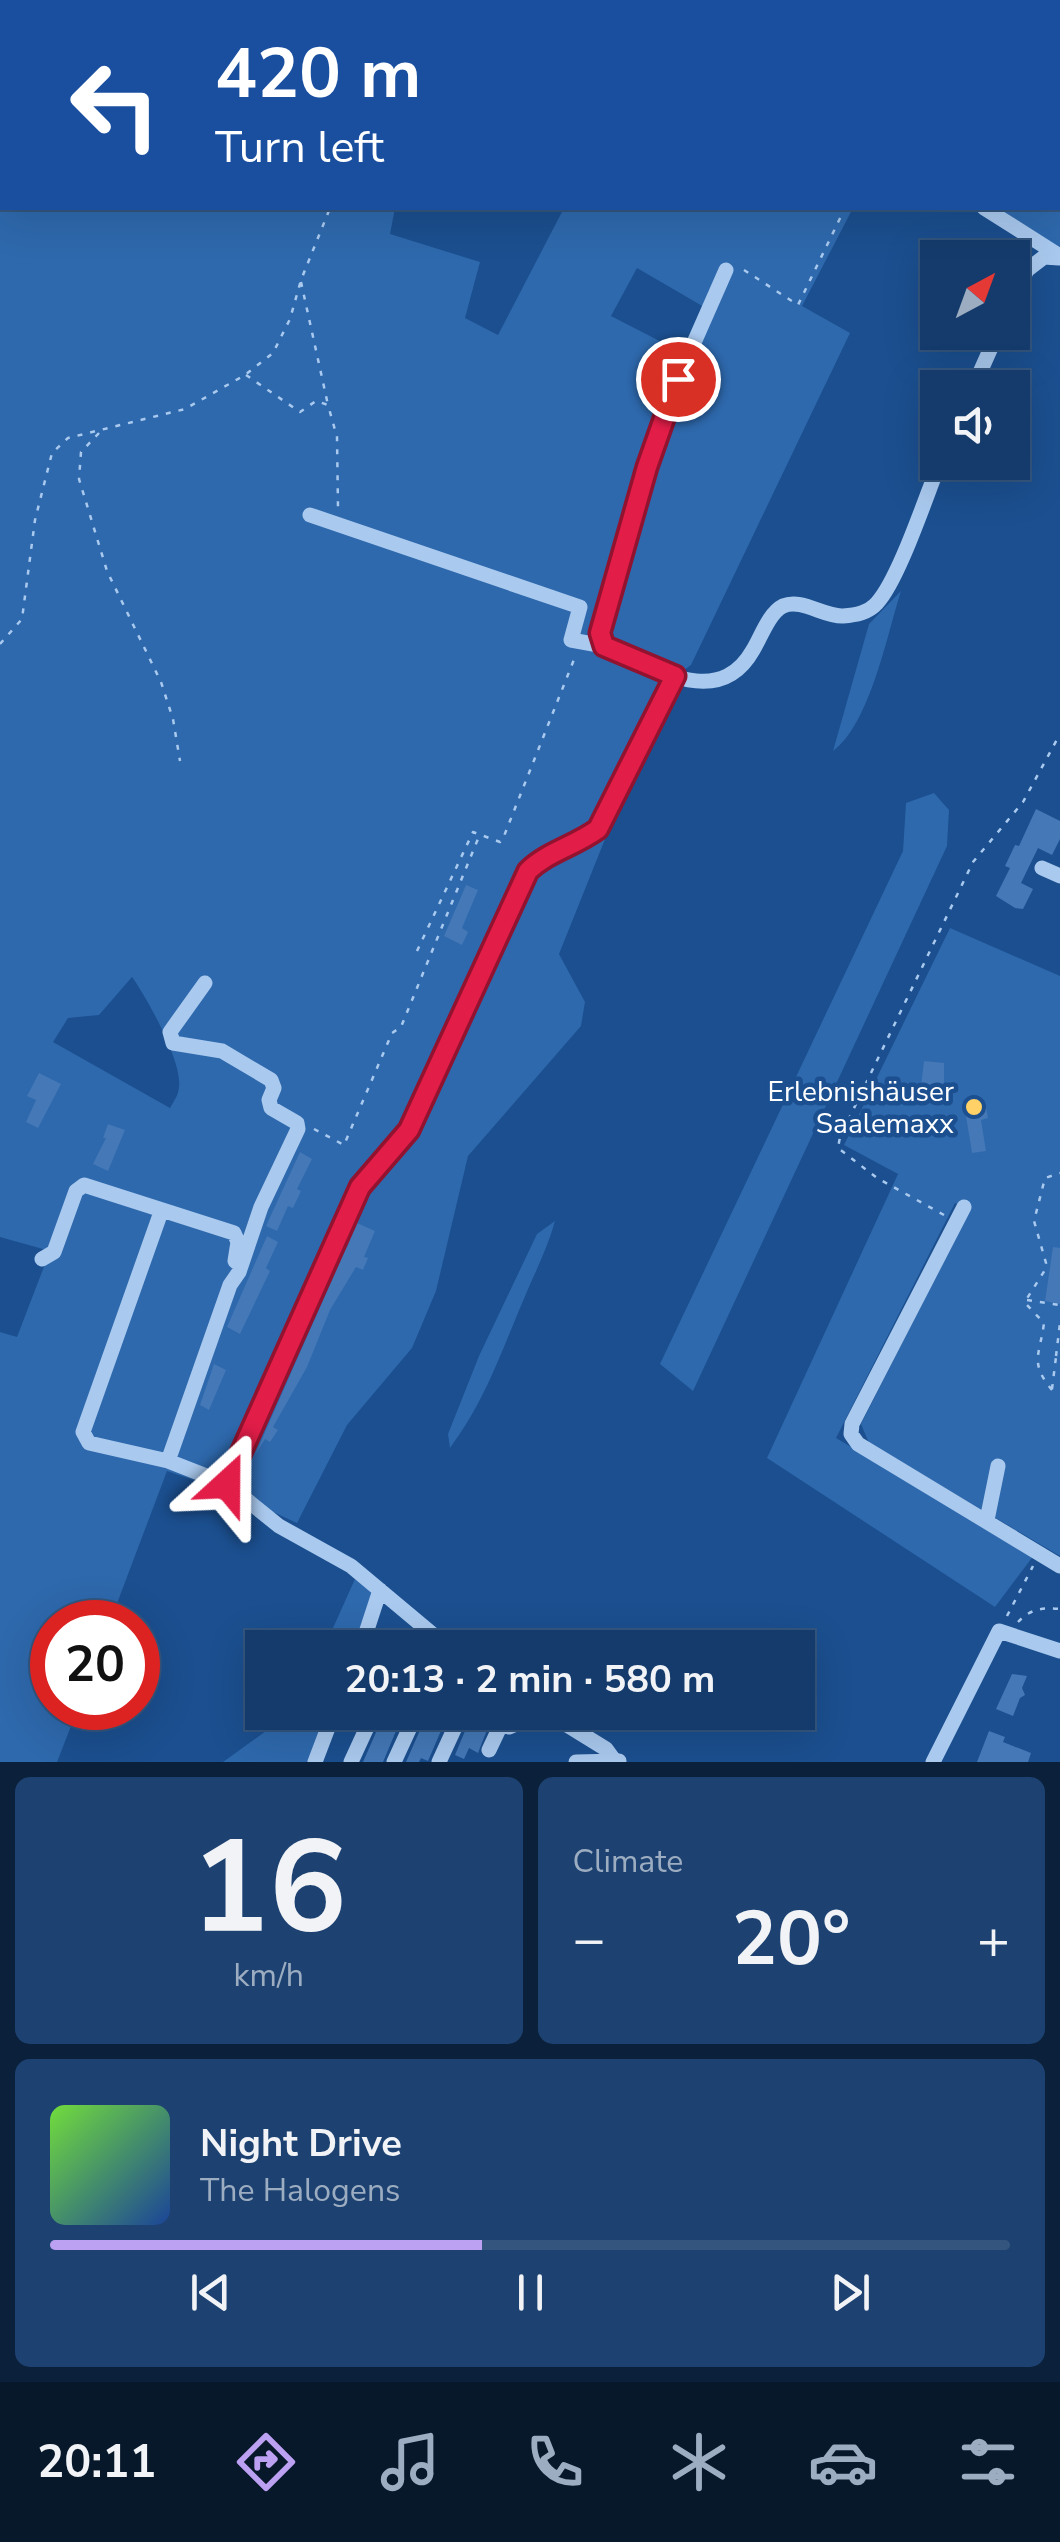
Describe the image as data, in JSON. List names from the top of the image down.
{
  "places": ["Erlebnishäuser Saalemaxx"],
  "north": "top right",
  "page": {
    "turn": ["420 m", "Turn left"],
    "limit": "20",
    "trip": "20:13 · 2 min · 580 m",
    "tile": [
      ["16", "km/h"],
      "Climate"
    ],
    "heat": ["−", "20°", "+"],
    "song": ["Night Drive", "The Halogens"],
    "tabs": "20:11"
  }
}
